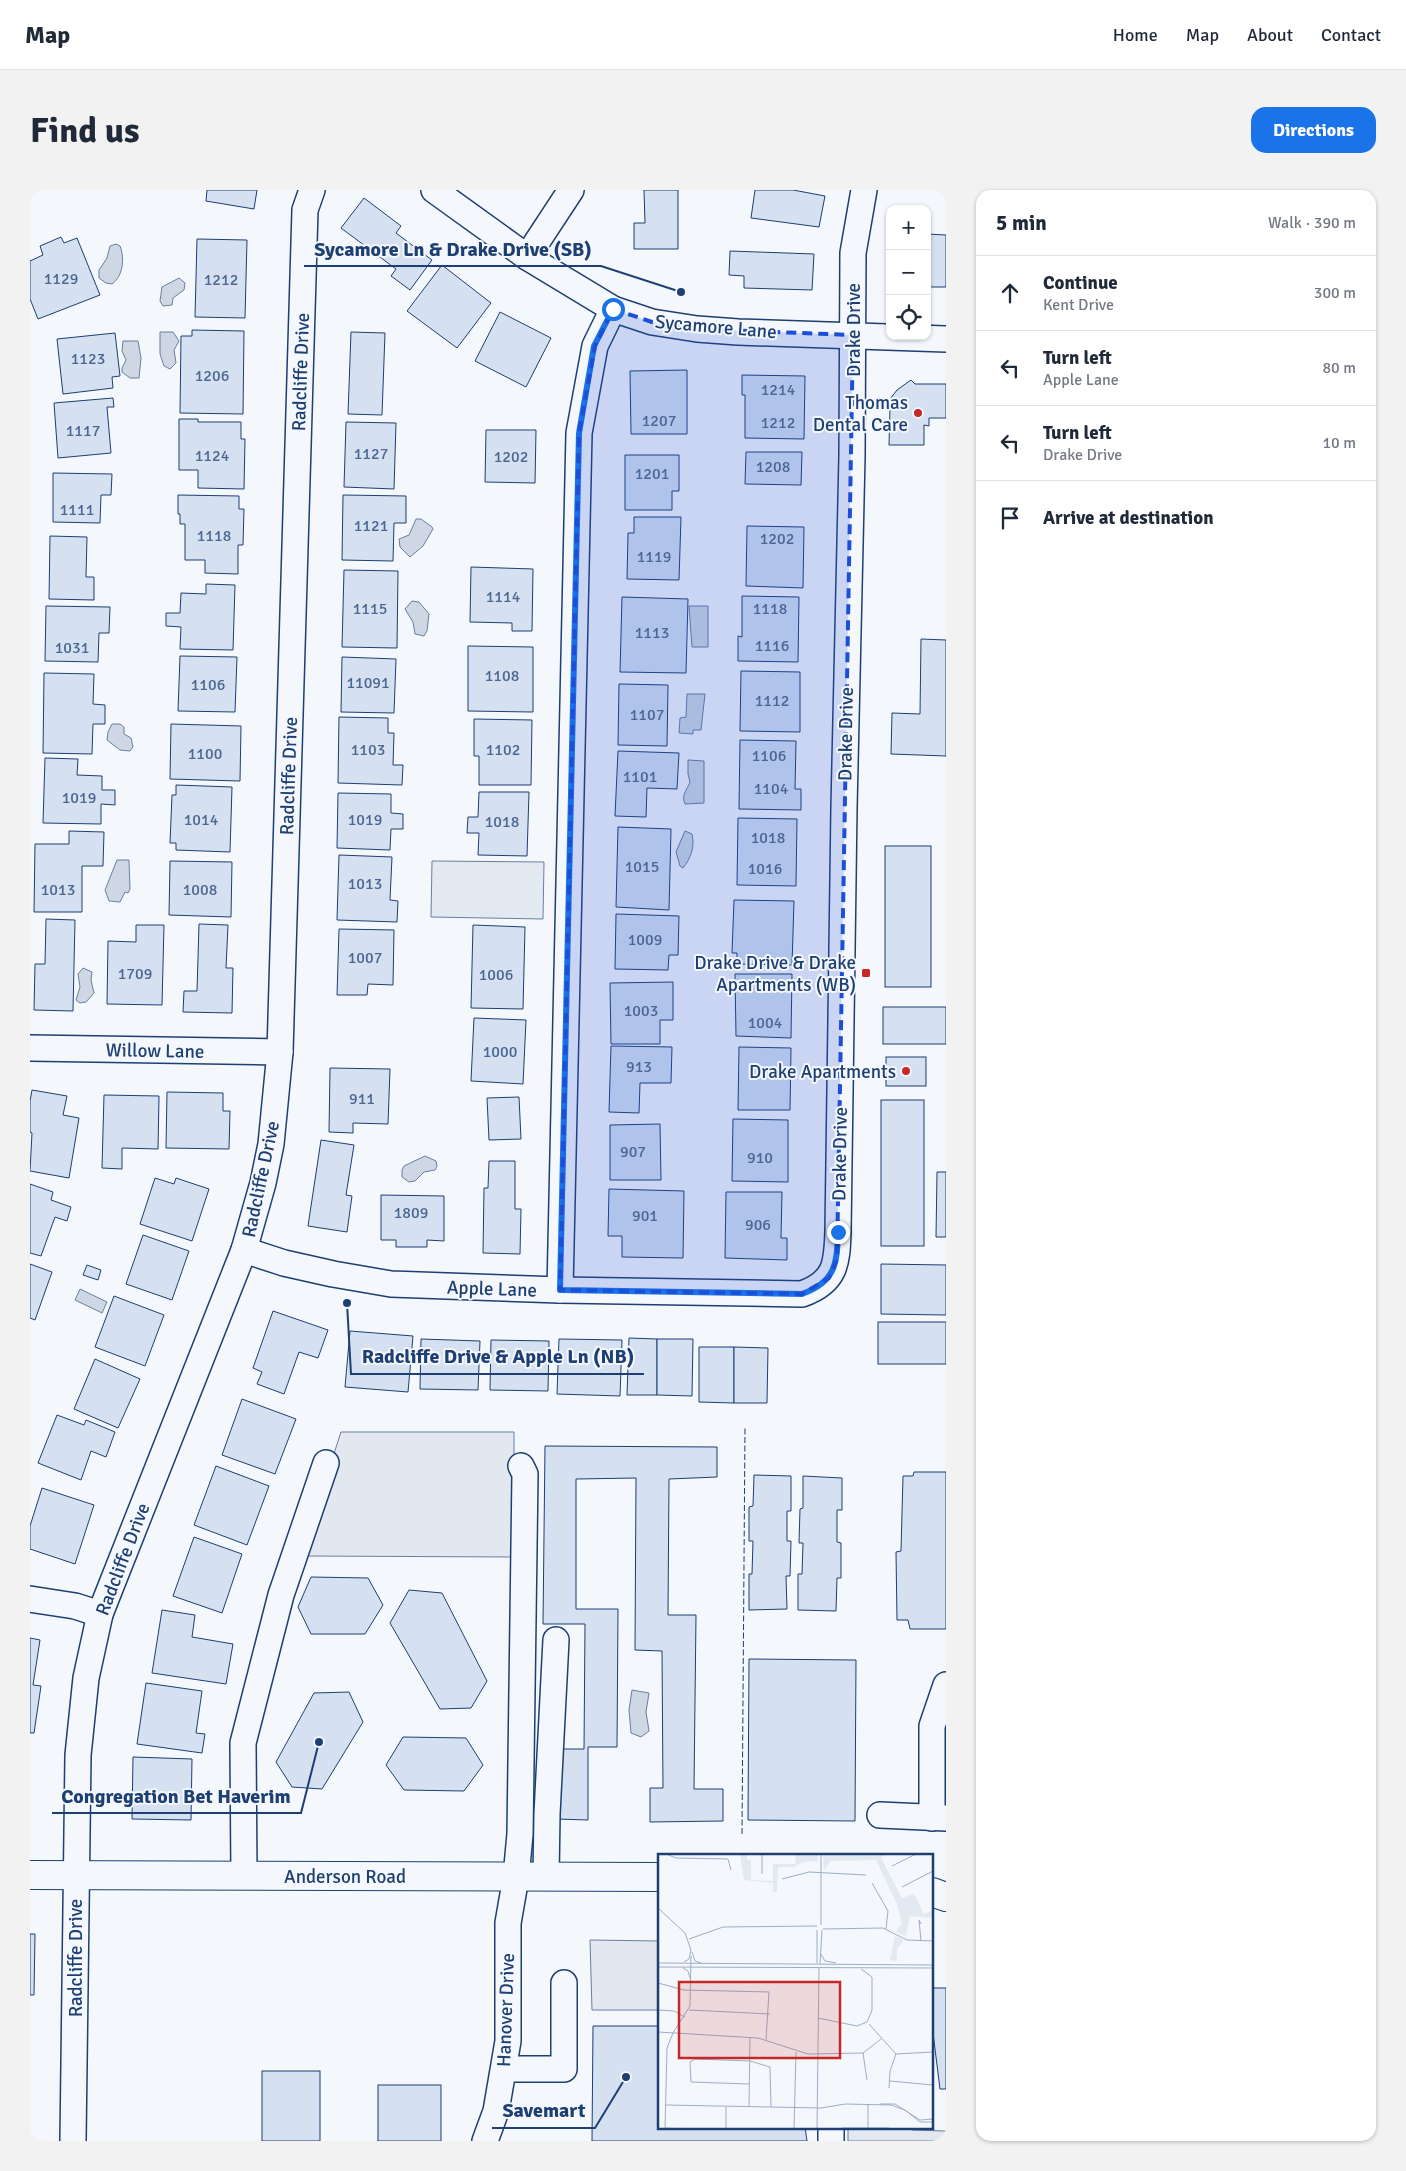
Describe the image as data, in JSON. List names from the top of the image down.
{
  "streets": {
    "main road": ["Anderson Road"],
    "street": [
      "Sycamore Lane",
      "Drake Drive",
      "Radcliffe Drive",
      "Willow Lane",
      "Apple Lane",
      "Hanover Drive"
    ]
  },
  "crossings": [
    ["Sycamore Lane", "Drake Drive"],
    ["Drake Drive", "Apple Lane"],
    ["Radcliffe Drive", "Willow Lane"],
    ["Radcliffe Drive", "Apple Lane"],
    ["Radcliffe Drive", "Anderson Road"],
    ["Anderson Road", "Hanover Drive"]
  ],
  "places": {
    "other": [
      "Sycamore Ln & Drake Drive (SB)",
      "Thomas Dental Care",
      "Drake Apartments",
      "Radcliffe Drive & Apple Ln (NB)",
      "Congregation Bet Haverim",
      "Savemart"
    ],
    "transit": ["Drake Drive & Drake Apartments (WB)"]
  },
  "house_numbers": [
    "1129",
    "1212",
    "1123",
    "1206",
    "1214",
    "1207",
    "1212",
    "1117",
    "1127",
    "1124",
    "1202",
    "1208",
    "1201",
    "1111",
    "1121",
    "1118",
    "1202",
    "1119",
    "1114",
    "1115",
    "1118",
    "1113",
    "1116",
    "1031",
    "1108",
    "11091",
    "1106",
    "1112",
    "1107",
    "1103",
    "1102",
    "1100",
    "1106",
    "1101",
    "1104",
    "1019",
    "1014",
    "1019",
    "1018",
    "1018",
    "1015",
    "1016",
    "1013",
    "1013",
    "1008",
    "1009",
    "1007",
    "1709",
    "1006",
    "1003",
    "1004",
    "1000",
    "913",
    "911",
    "907",
    "910",
    "1809",
    "901",
    "906"
  ],
  "page": {
    "header": "Map",
    "nav": [
      "Home",
      "Map",
      "About",
      "Contact"
    ],
    "buttons": "Directions",
    "title": "Find us",
    "heading": ["5 min", "Walk · 390 m"],
    "map_buttons": ["+", "−"],
    "list": [
      ["Continue", "Kent Drive", "300 m"],
      ["Turn left", "Apple Lane", "80 m"],
      ["Turn left", "Drake Drive", "10 m"],
      "Arrive at destination"
    ]
  }
}
